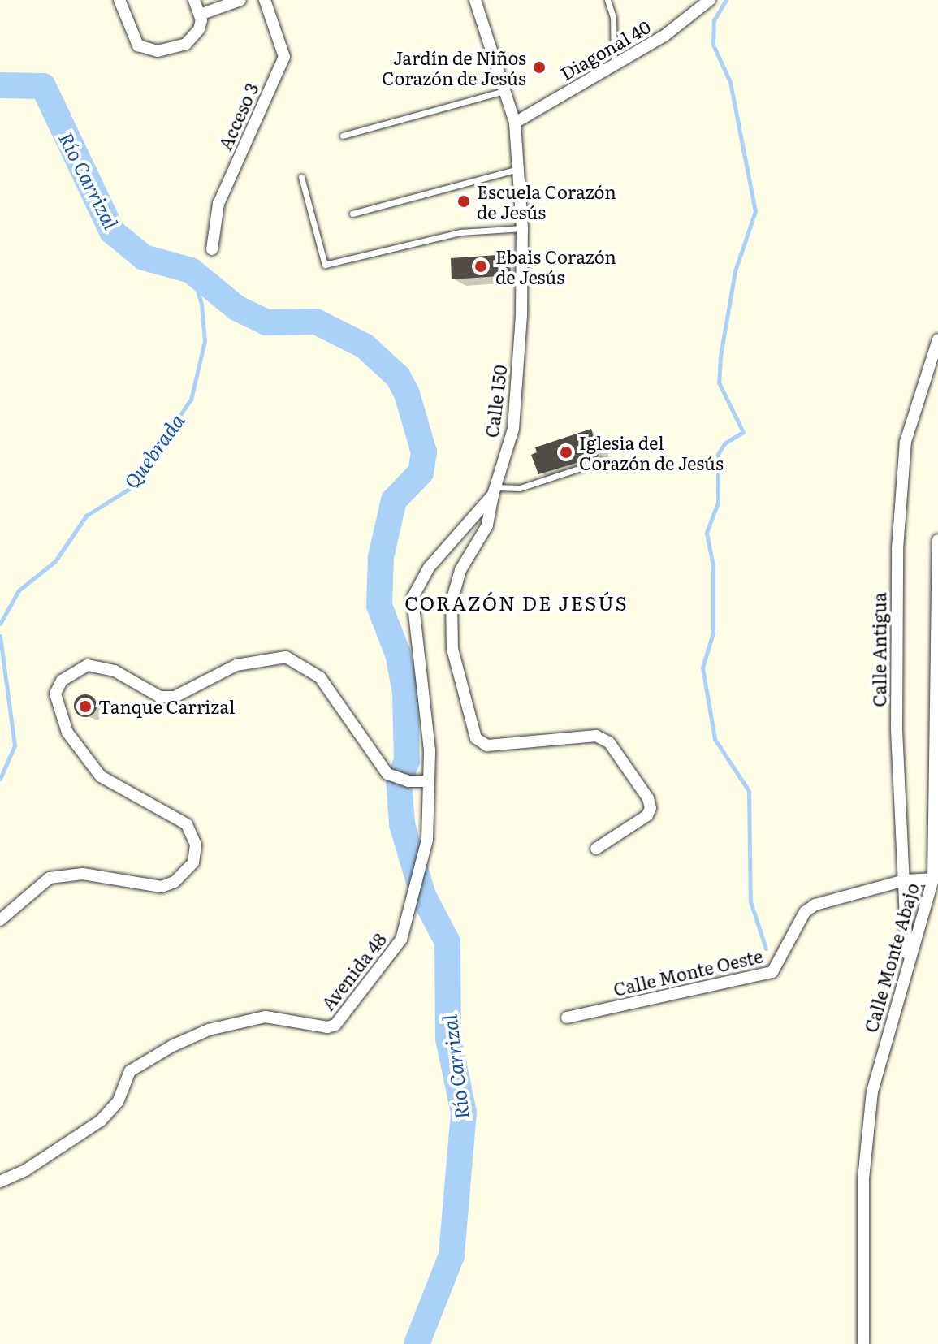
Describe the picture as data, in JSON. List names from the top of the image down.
{
  "streets": {
    "street": [
      "Diagonal 40",
      "Acceso 3",
      "Calle 150",
      "Calle Antigua",
      "Calle Monte Abajo",
      "Avenida 48",
      "Calle Monte Oeste"
    ]
  },
  "crossings": [
    ["Diagonal 40", "Calle 150"],
    ["Calle 150", "Avenida 48"],
    ["Calle Antigua", "Calle Monte Abajo"],
    ["Calle Antigua", "Calle Monte Oeste"],
    ["Calle Monte Abajo", "Calle Monte Oeste"]
  ],
  "districts": ["CORAZÓN DE JESÚS"],
  "water": ["Río Carrizal", "Quebrada"],
  "places": [
    "Jardín de Niños Corazón de Jesús",
    "Escuela Corazón de Jesús",
    "Ebais Corazón de Jesús",
    "Iglesia del Corazón de Jesús",
    "Tanque Carrizal"
  ]
}
